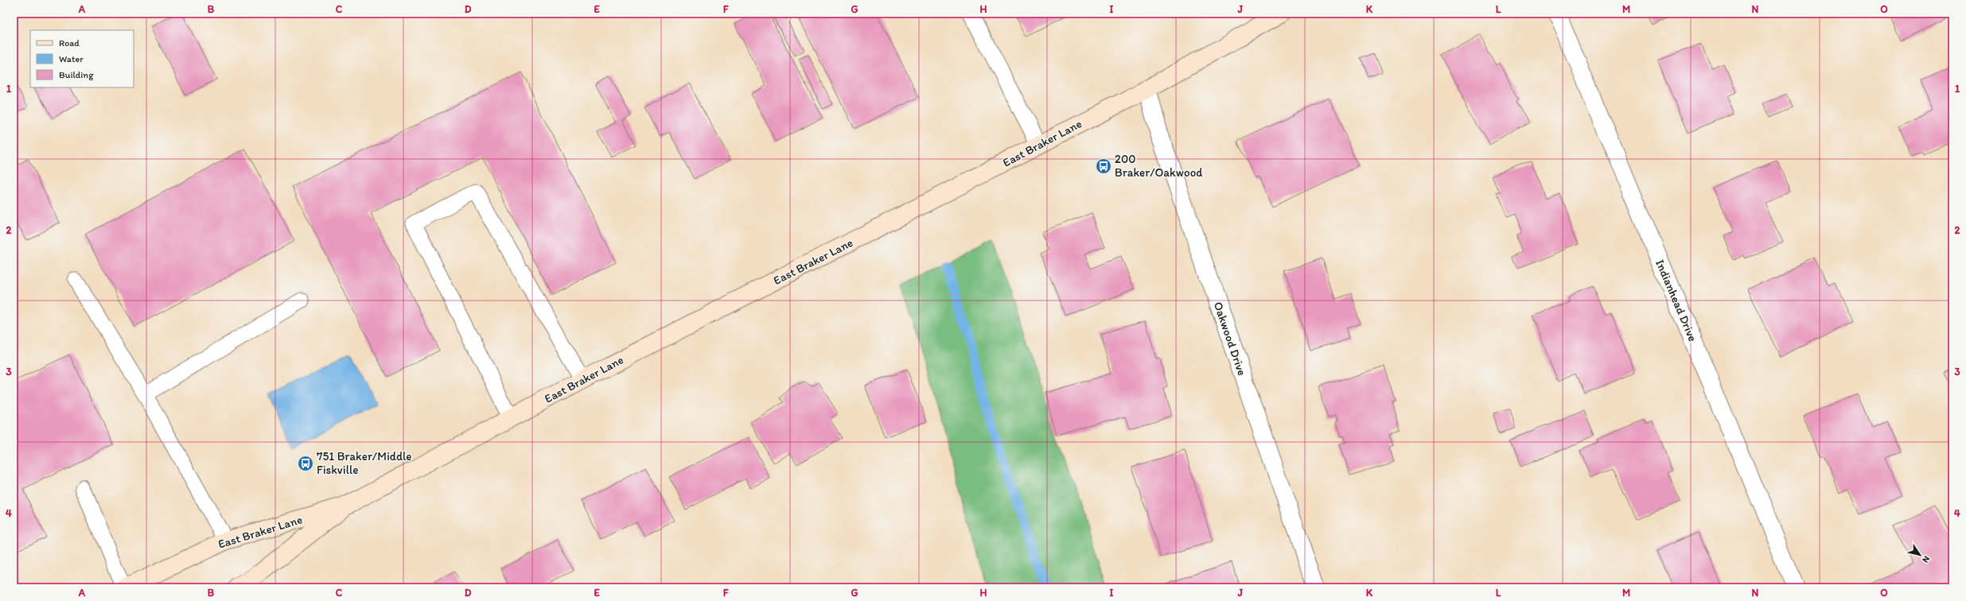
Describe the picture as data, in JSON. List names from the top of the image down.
{
  "streets": {
    "main road": ["East Braker Lane"],
    "street": ["Indianhead Drive", "Oakwood Drive"]
  },
  "crossings": [
    ["East Braker Lane", "Oakwood Drive"]
  ],
  "places": {
    "bus stop": ["200 Braker/Oakwood", "751 Braker/Middle Fiskville"]
  },
  "legend": ["Road", "Water", "Building"],
  "north": "bottom right",
  "grid": {
    "columns": [
      "A",
      "B",
      "C",
      "D",
      "E",
      "F",
      "G",
      "H",
      "I",
      "J",
      "K",
      "L",
      "M",
      "N",
      "O"
    ],
    "rows": [
      "1",
      "2",
      "3",
      "4"
    ]
  }
}
